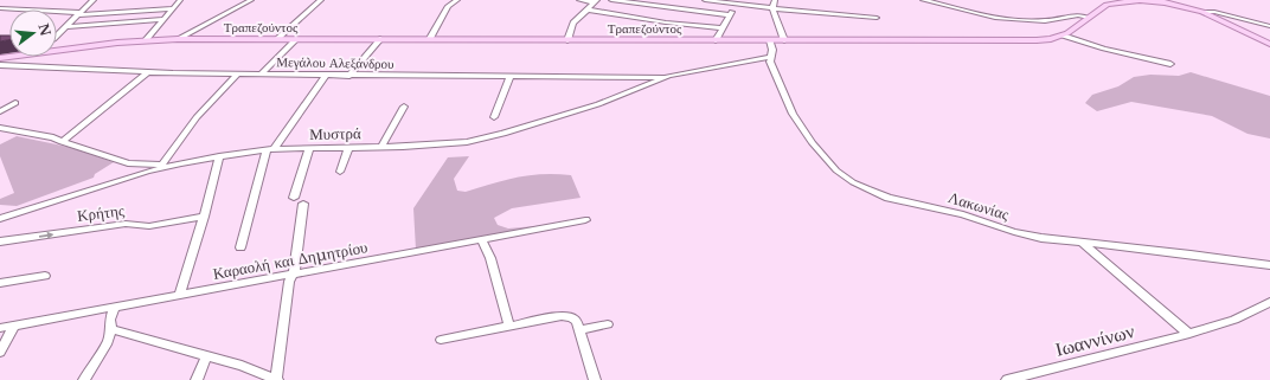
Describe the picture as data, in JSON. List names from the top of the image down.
{
  "streets": {
    "main road": ["Τραπεζούντος"],
    "street": [
      "Μεγάλου Αλεξάνδρου",
      "Μυστρά",
      "Λακωνίας",
      "Κρήτης",
      "Καραολή και Δημητρίου",
      "Ιωαννίνων"
    ]
  },
  "crossings": [
    ["Τραπεζούντος", "Λακωνίας"],
    ["Μεγάλου Αλεξάνδρου", "Μυστρά"]
  ],
  "north": "right"
}
